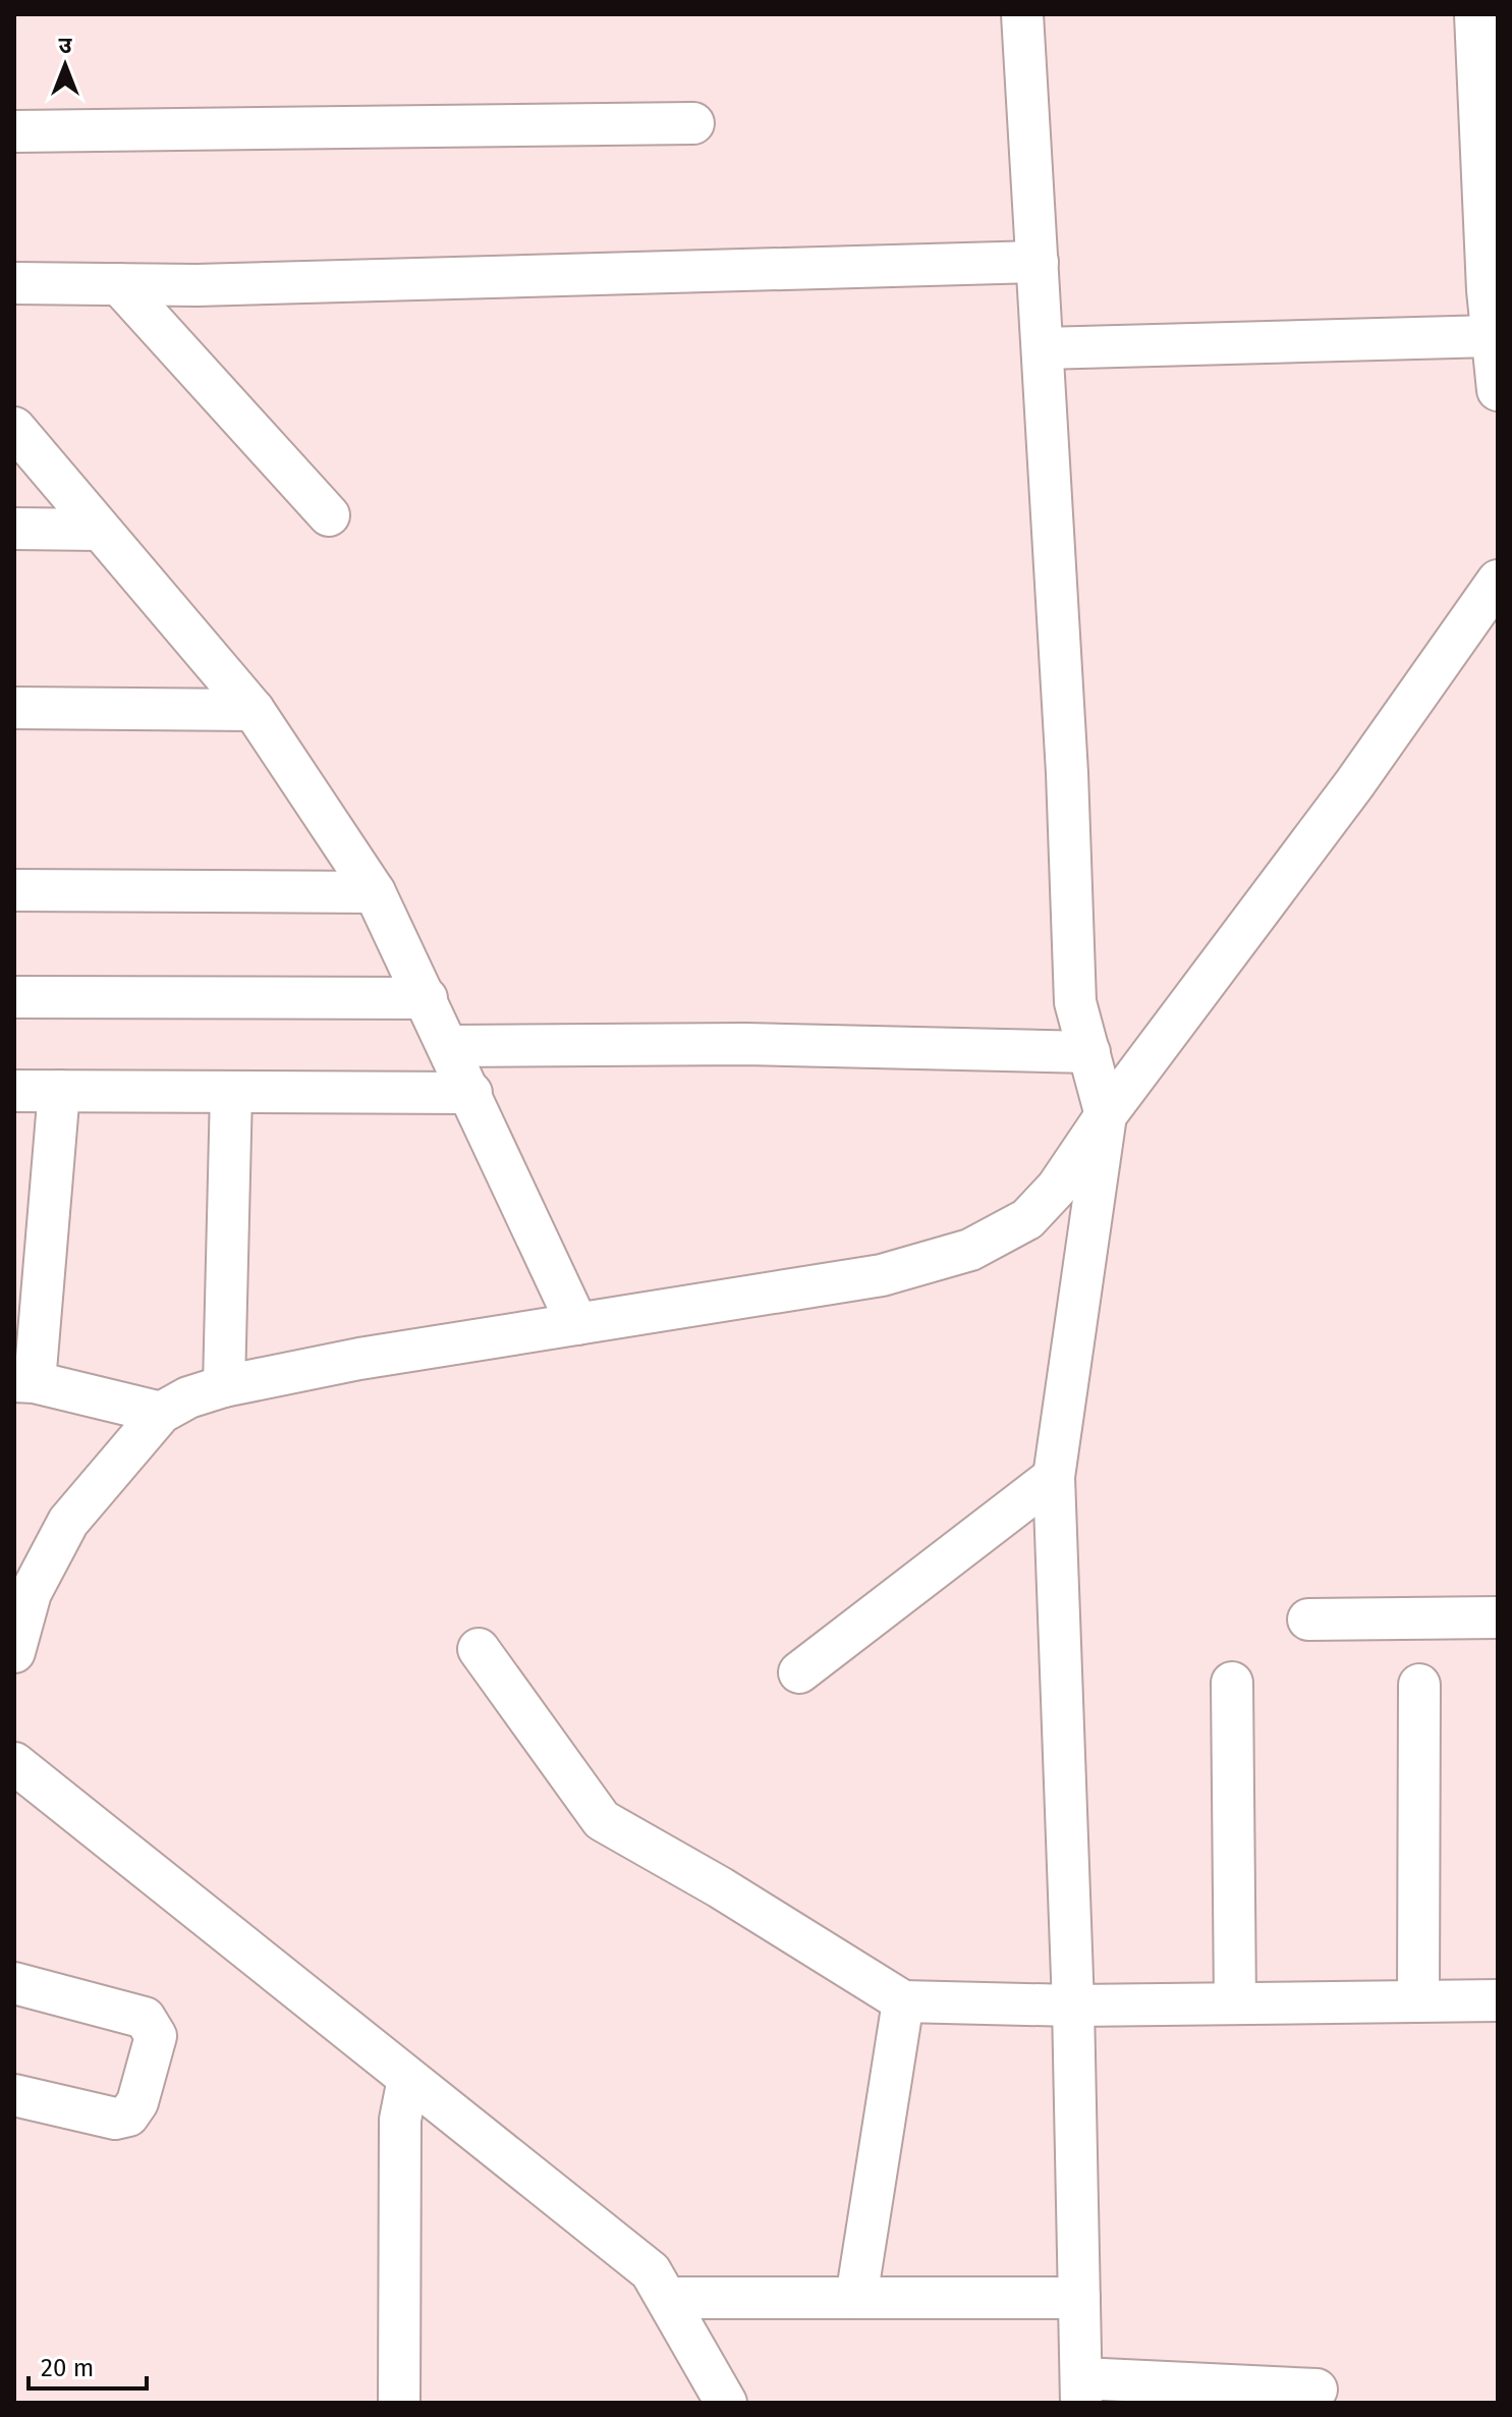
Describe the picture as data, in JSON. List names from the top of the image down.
{
  "scale_bar": "20 m",
  "north": "top"
}
